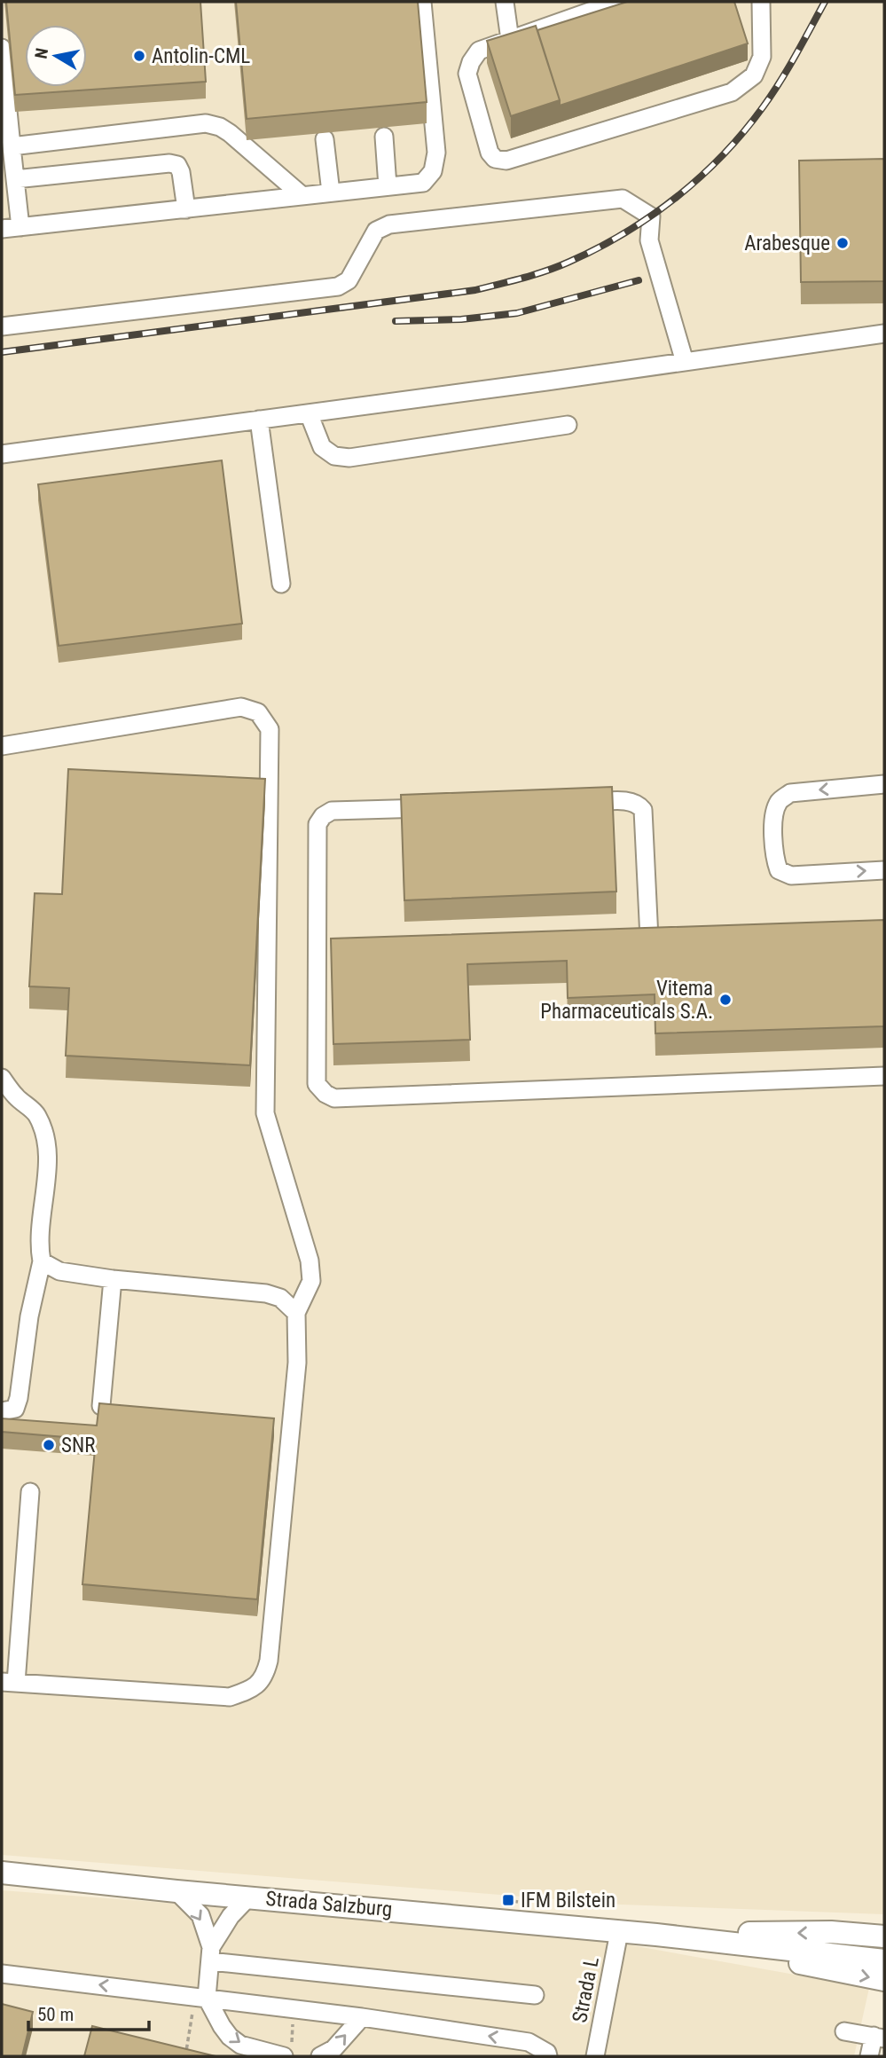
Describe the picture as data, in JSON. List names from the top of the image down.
{
  "streets": {
    "main road": ["Strada Salzburg"],
    "street": ["Strada L"]
  },
  "crossings": [
    ["Strada Salzburg", "Strada L"]
  ],
  "places": {
    "other": [
      "Antolin-CML",
      "Arabesque",
      "Vitema Pharmaceuticals S.A.",
      "SNR"
    ],
    "transit": ["IFM Bilstein"]
  },
  "scale_bar": "50 m",
  "north": "left"
}
